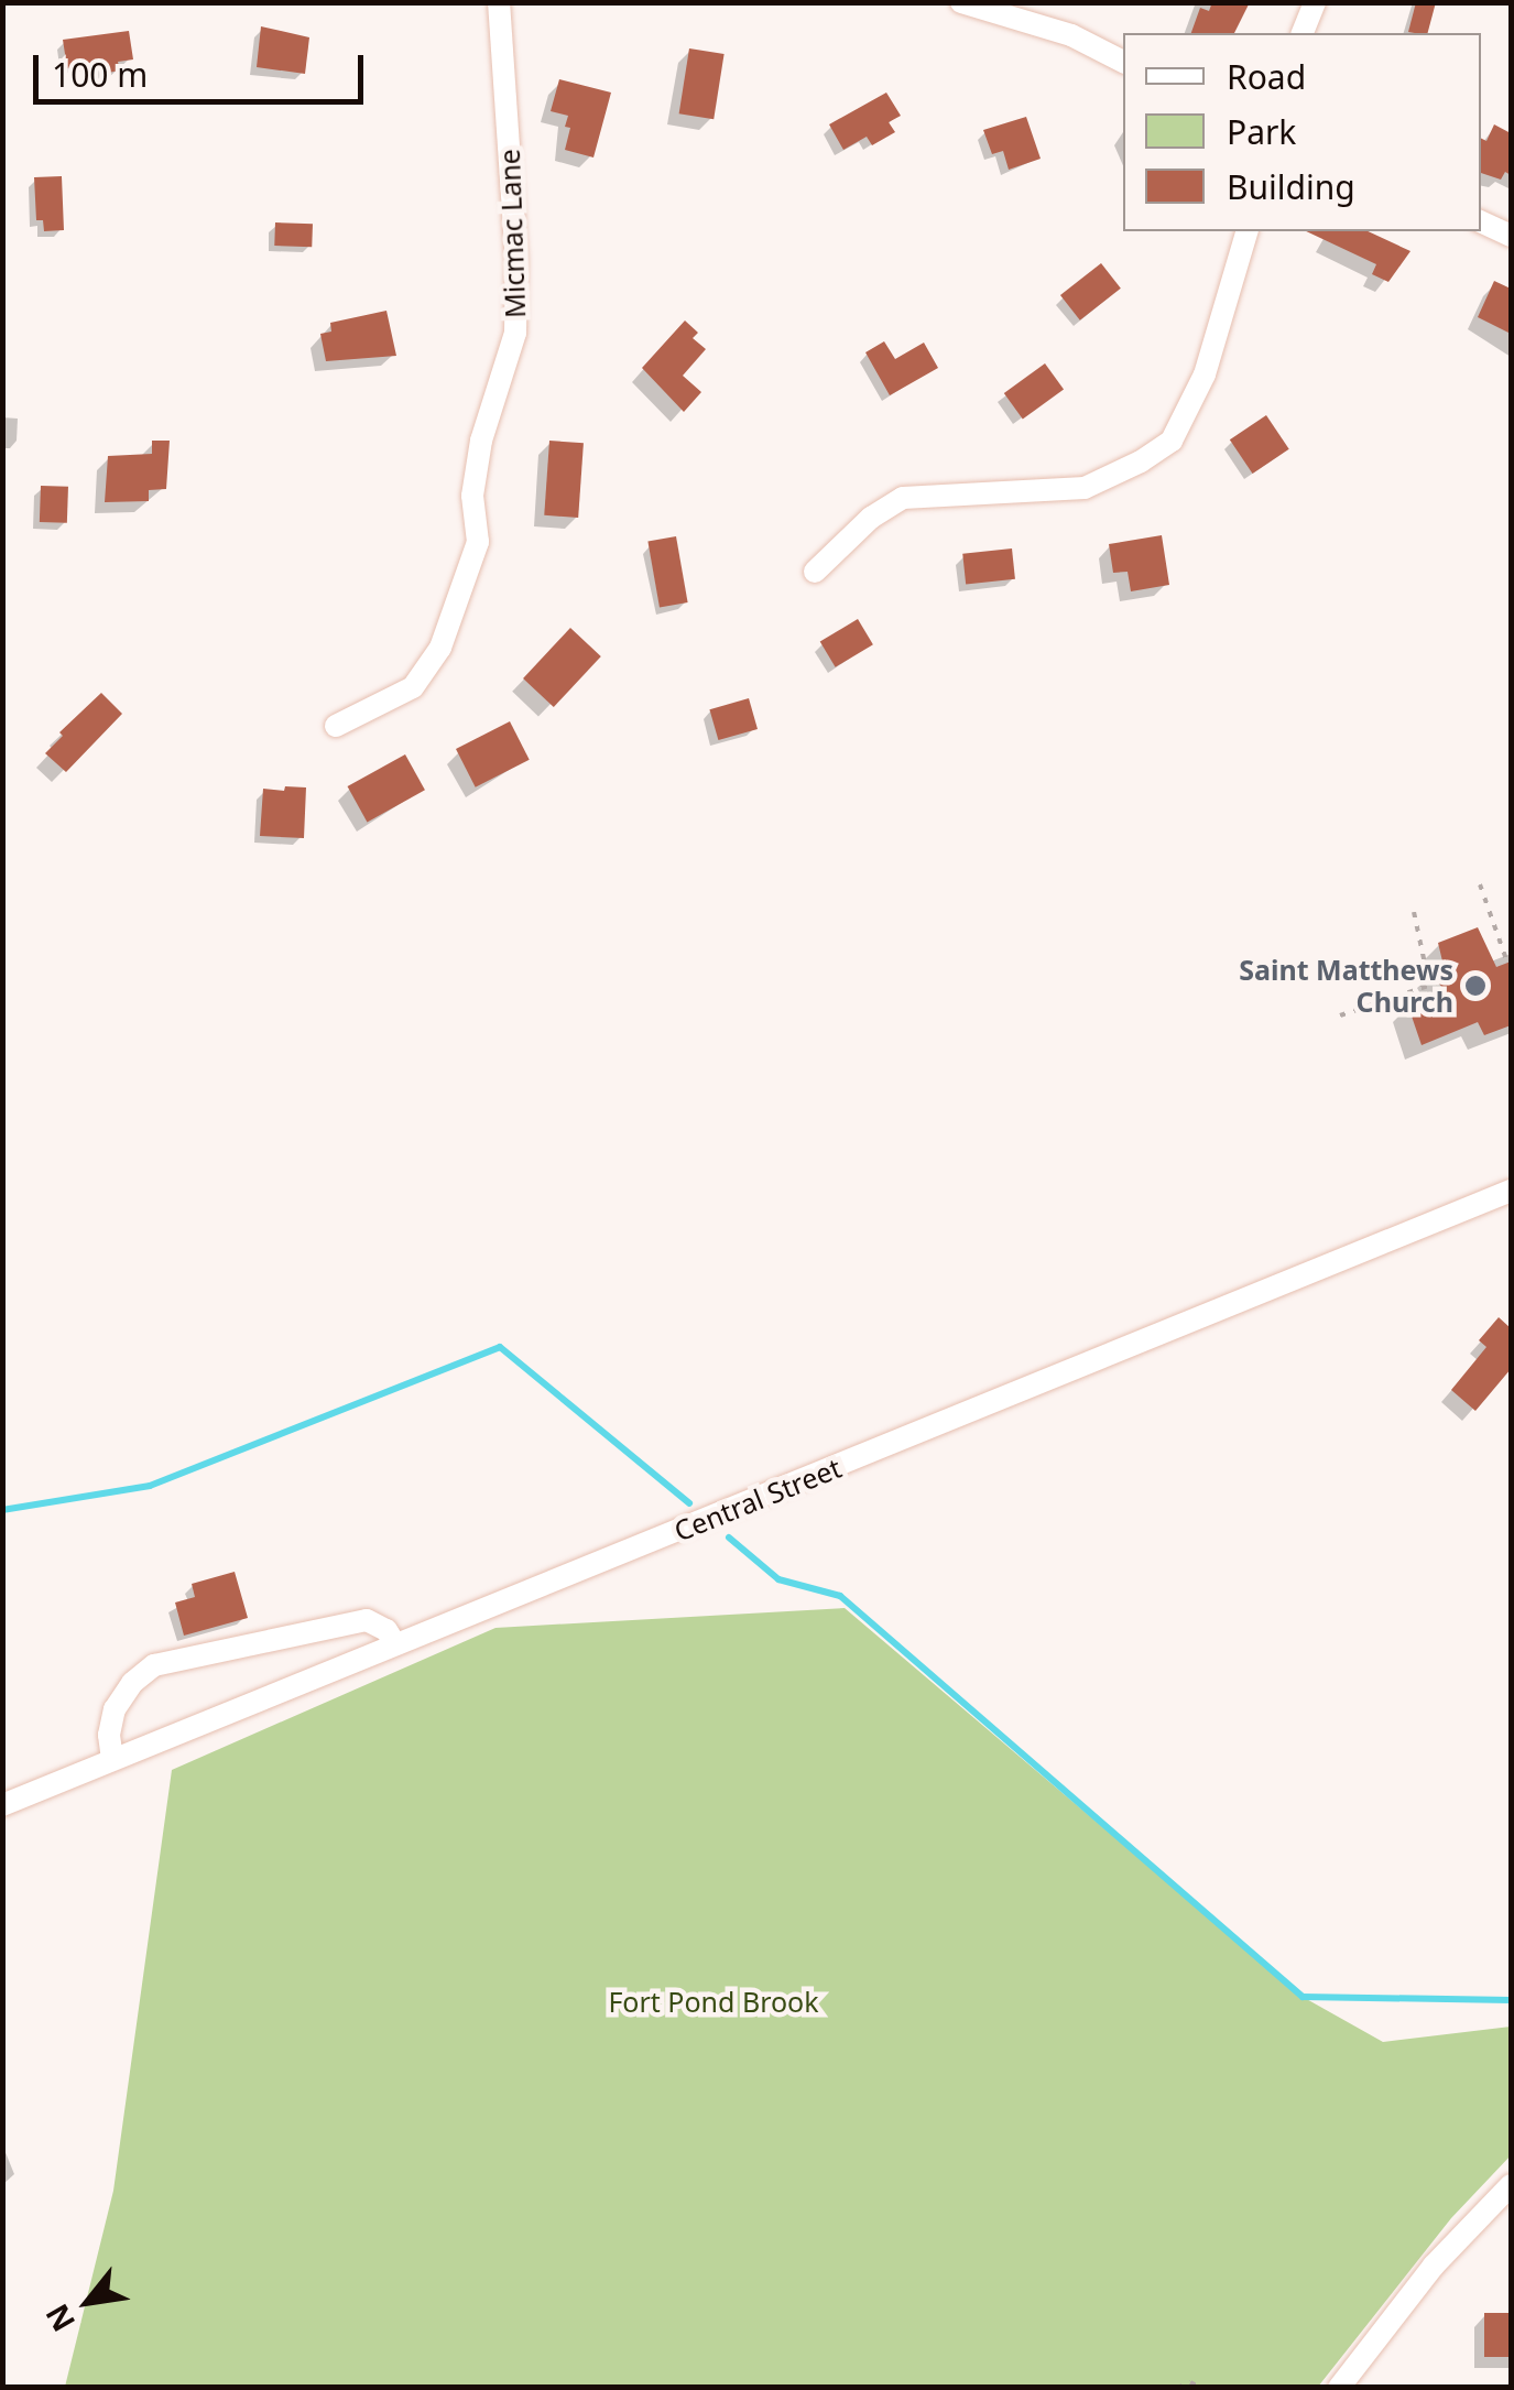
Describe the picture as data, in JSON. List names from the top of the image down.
{
  "streets": {
    "street": ["Micmac Lane", "Central Street"]
  },
  "parks": ["Fort Pond Brook"],
  "places": ["Saint Matthews Church"],
  "legend": ["Road", "Park", "Building"],
  "scale_bar": "100 m",
  "north": "bottom left"
}
